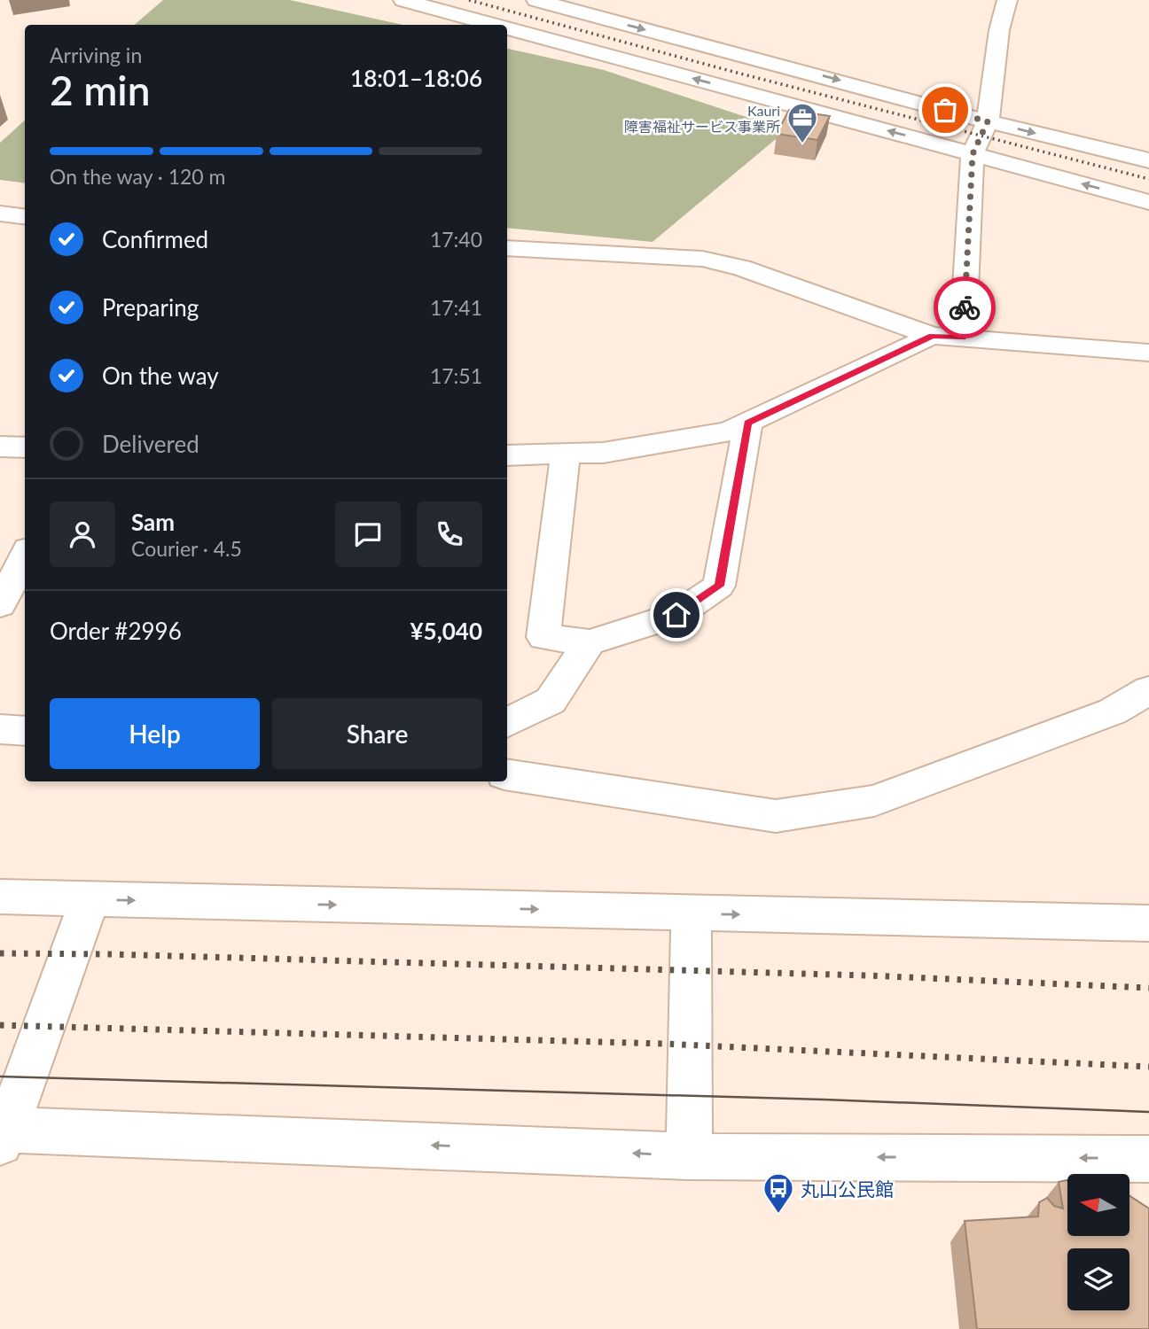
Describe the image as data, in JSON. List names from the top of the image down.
{
  "places": {
    "office": ["Kauri 障害福祉サービス事業所"],
    "bus stop": ["丸山公民館"]
  },
  "north": "left",
  "page": {
    "heading": ["2 min", "Arriving in", "18:01–18:06"],
    "panel": [
      "Sam",
      "Courier · 4.5",
      "Order #2996",
      "¥5,040"
    ],
    "bar": "On the way · 120 m",
    "list": [
      ["Confirmed", "17:40"],
      ["Preparing", "17:41"],
      ["On the way", "17:51"],
      "Delivered"
    ],
    "buttons": ["Help", "Share"]
  }
}
